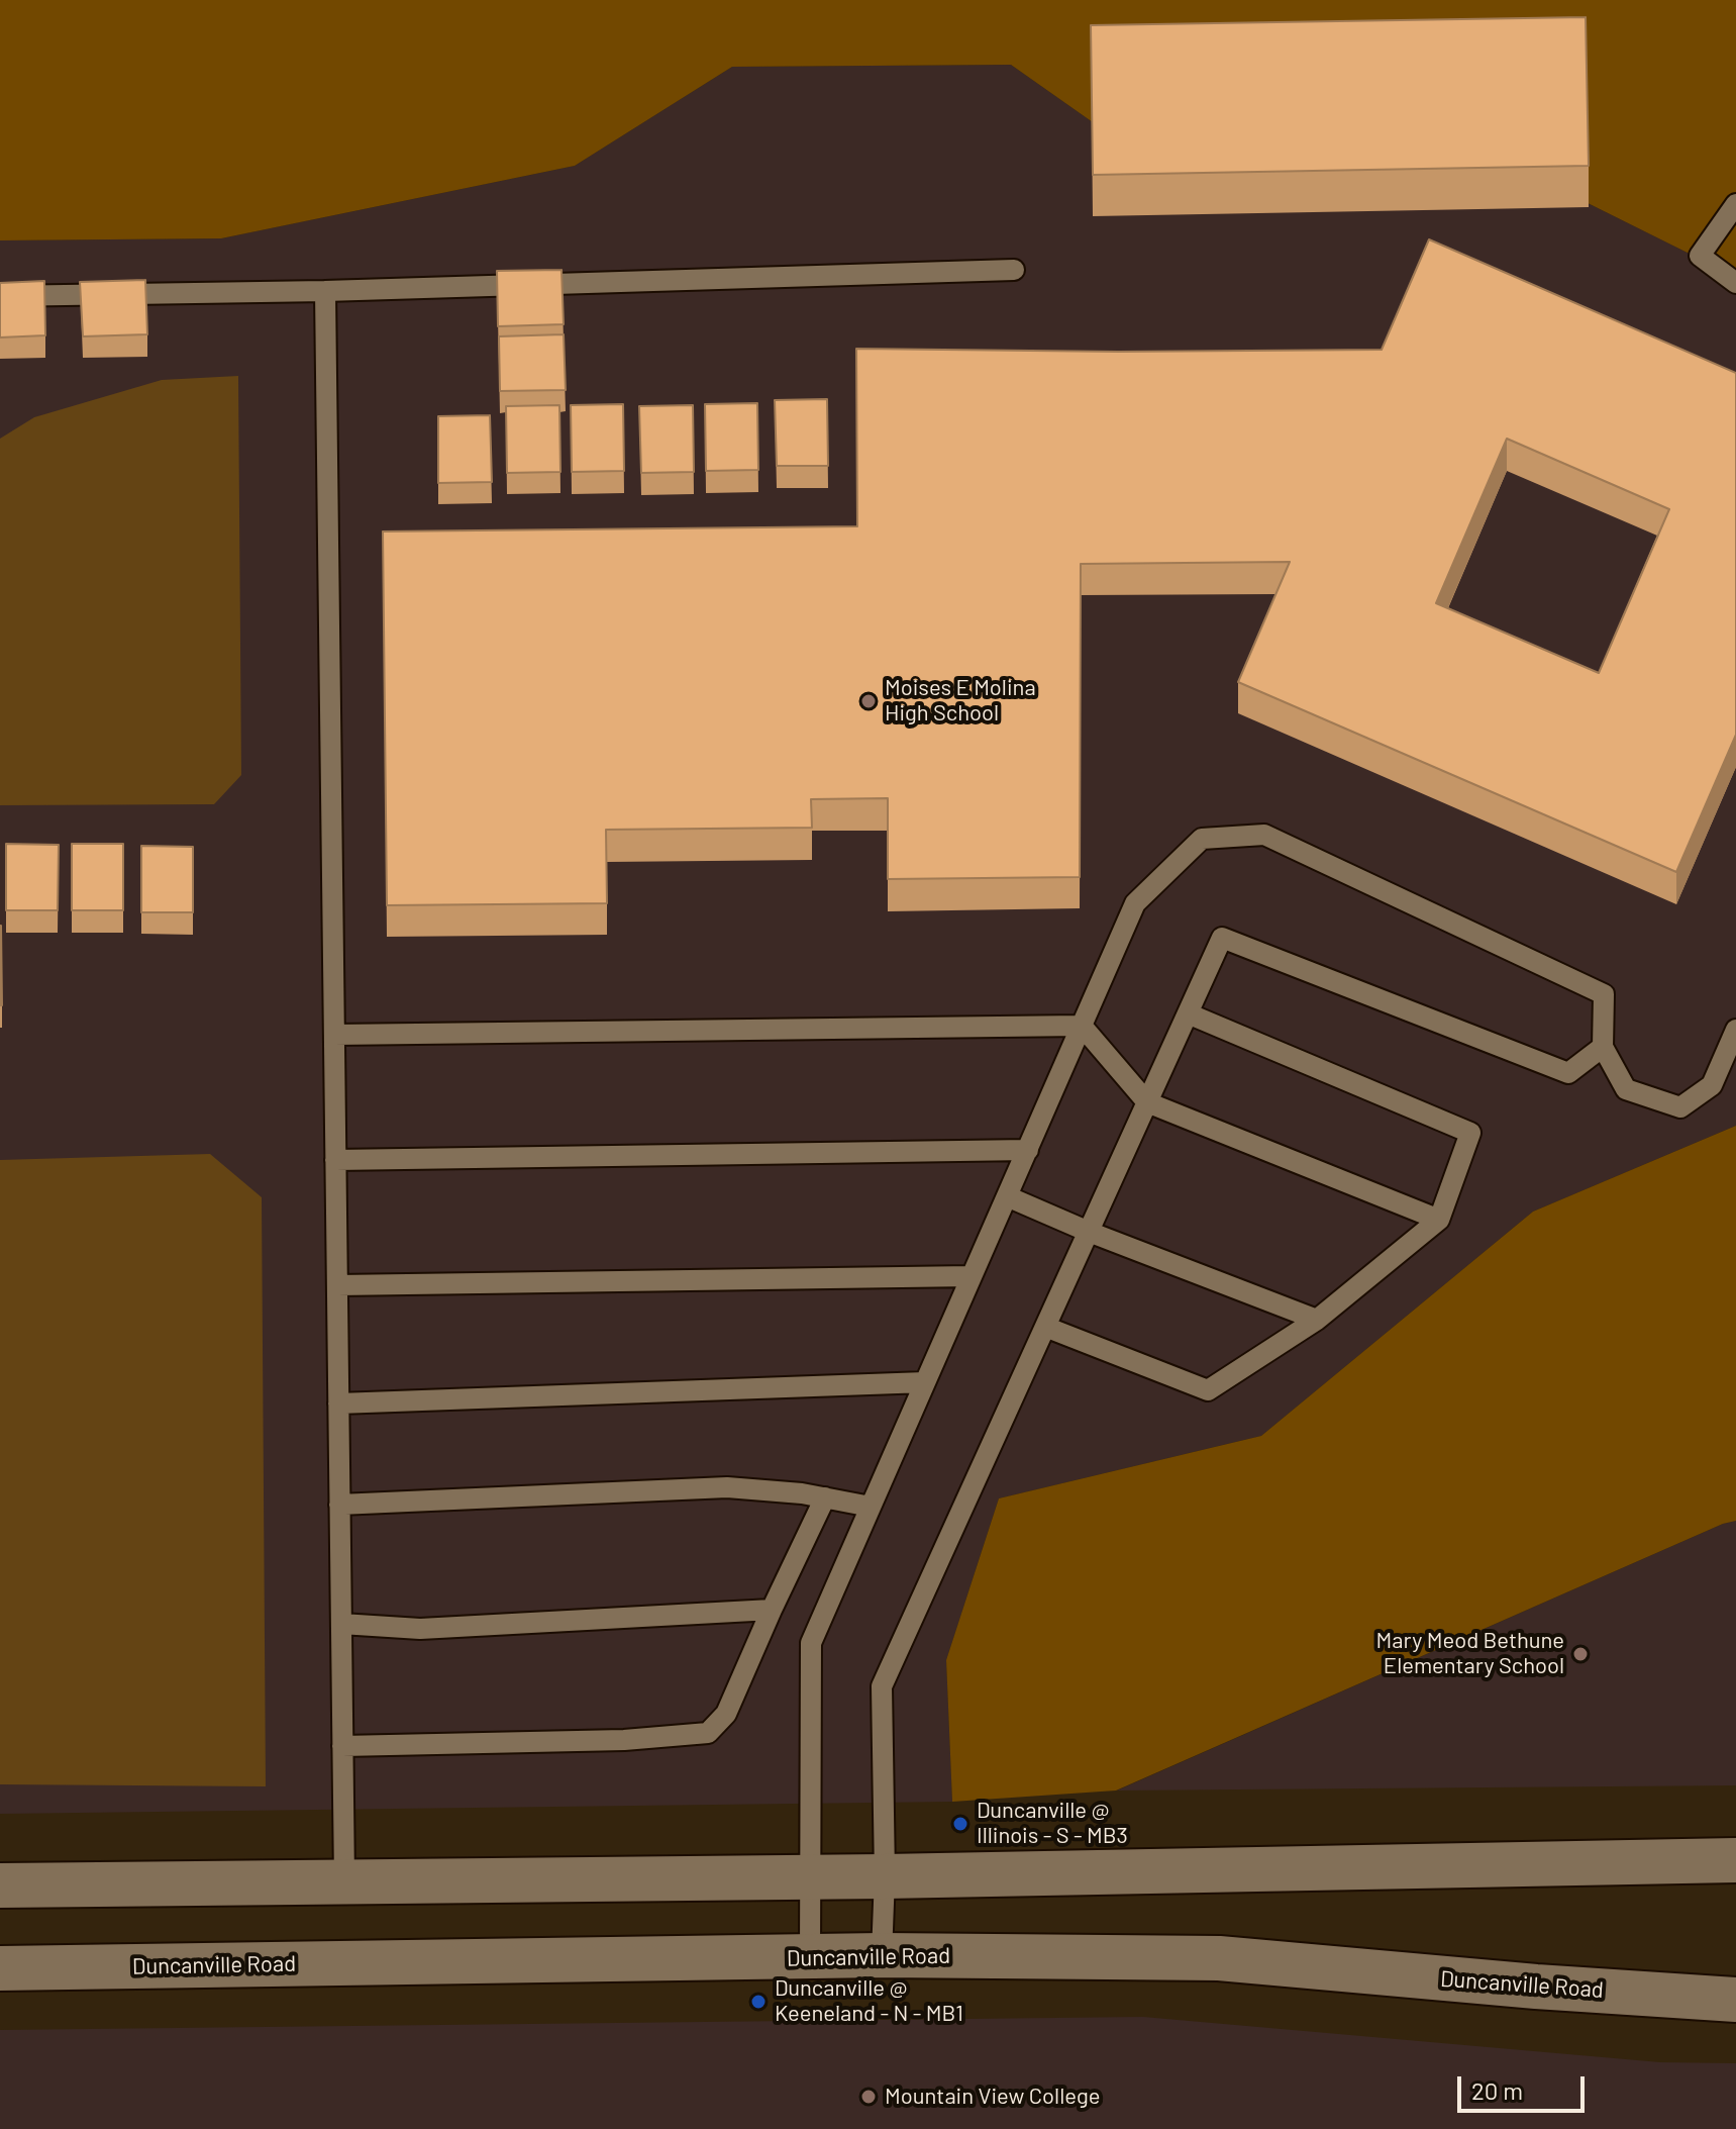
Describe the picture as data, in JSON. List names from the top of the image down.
{
  "streets": {
    "main road": ["Duncanville Road"]
  },
  "places": [
    "Moises E Molina High School",
    "Mary Meod Bethune Elementary School",
    "Duncanville @ Illinois - S - MB3",
    "Duncanville @ Keeneland - N - MB1",
    "Mountain View College"
  ],
  "scale_bar": "20 m"
}
